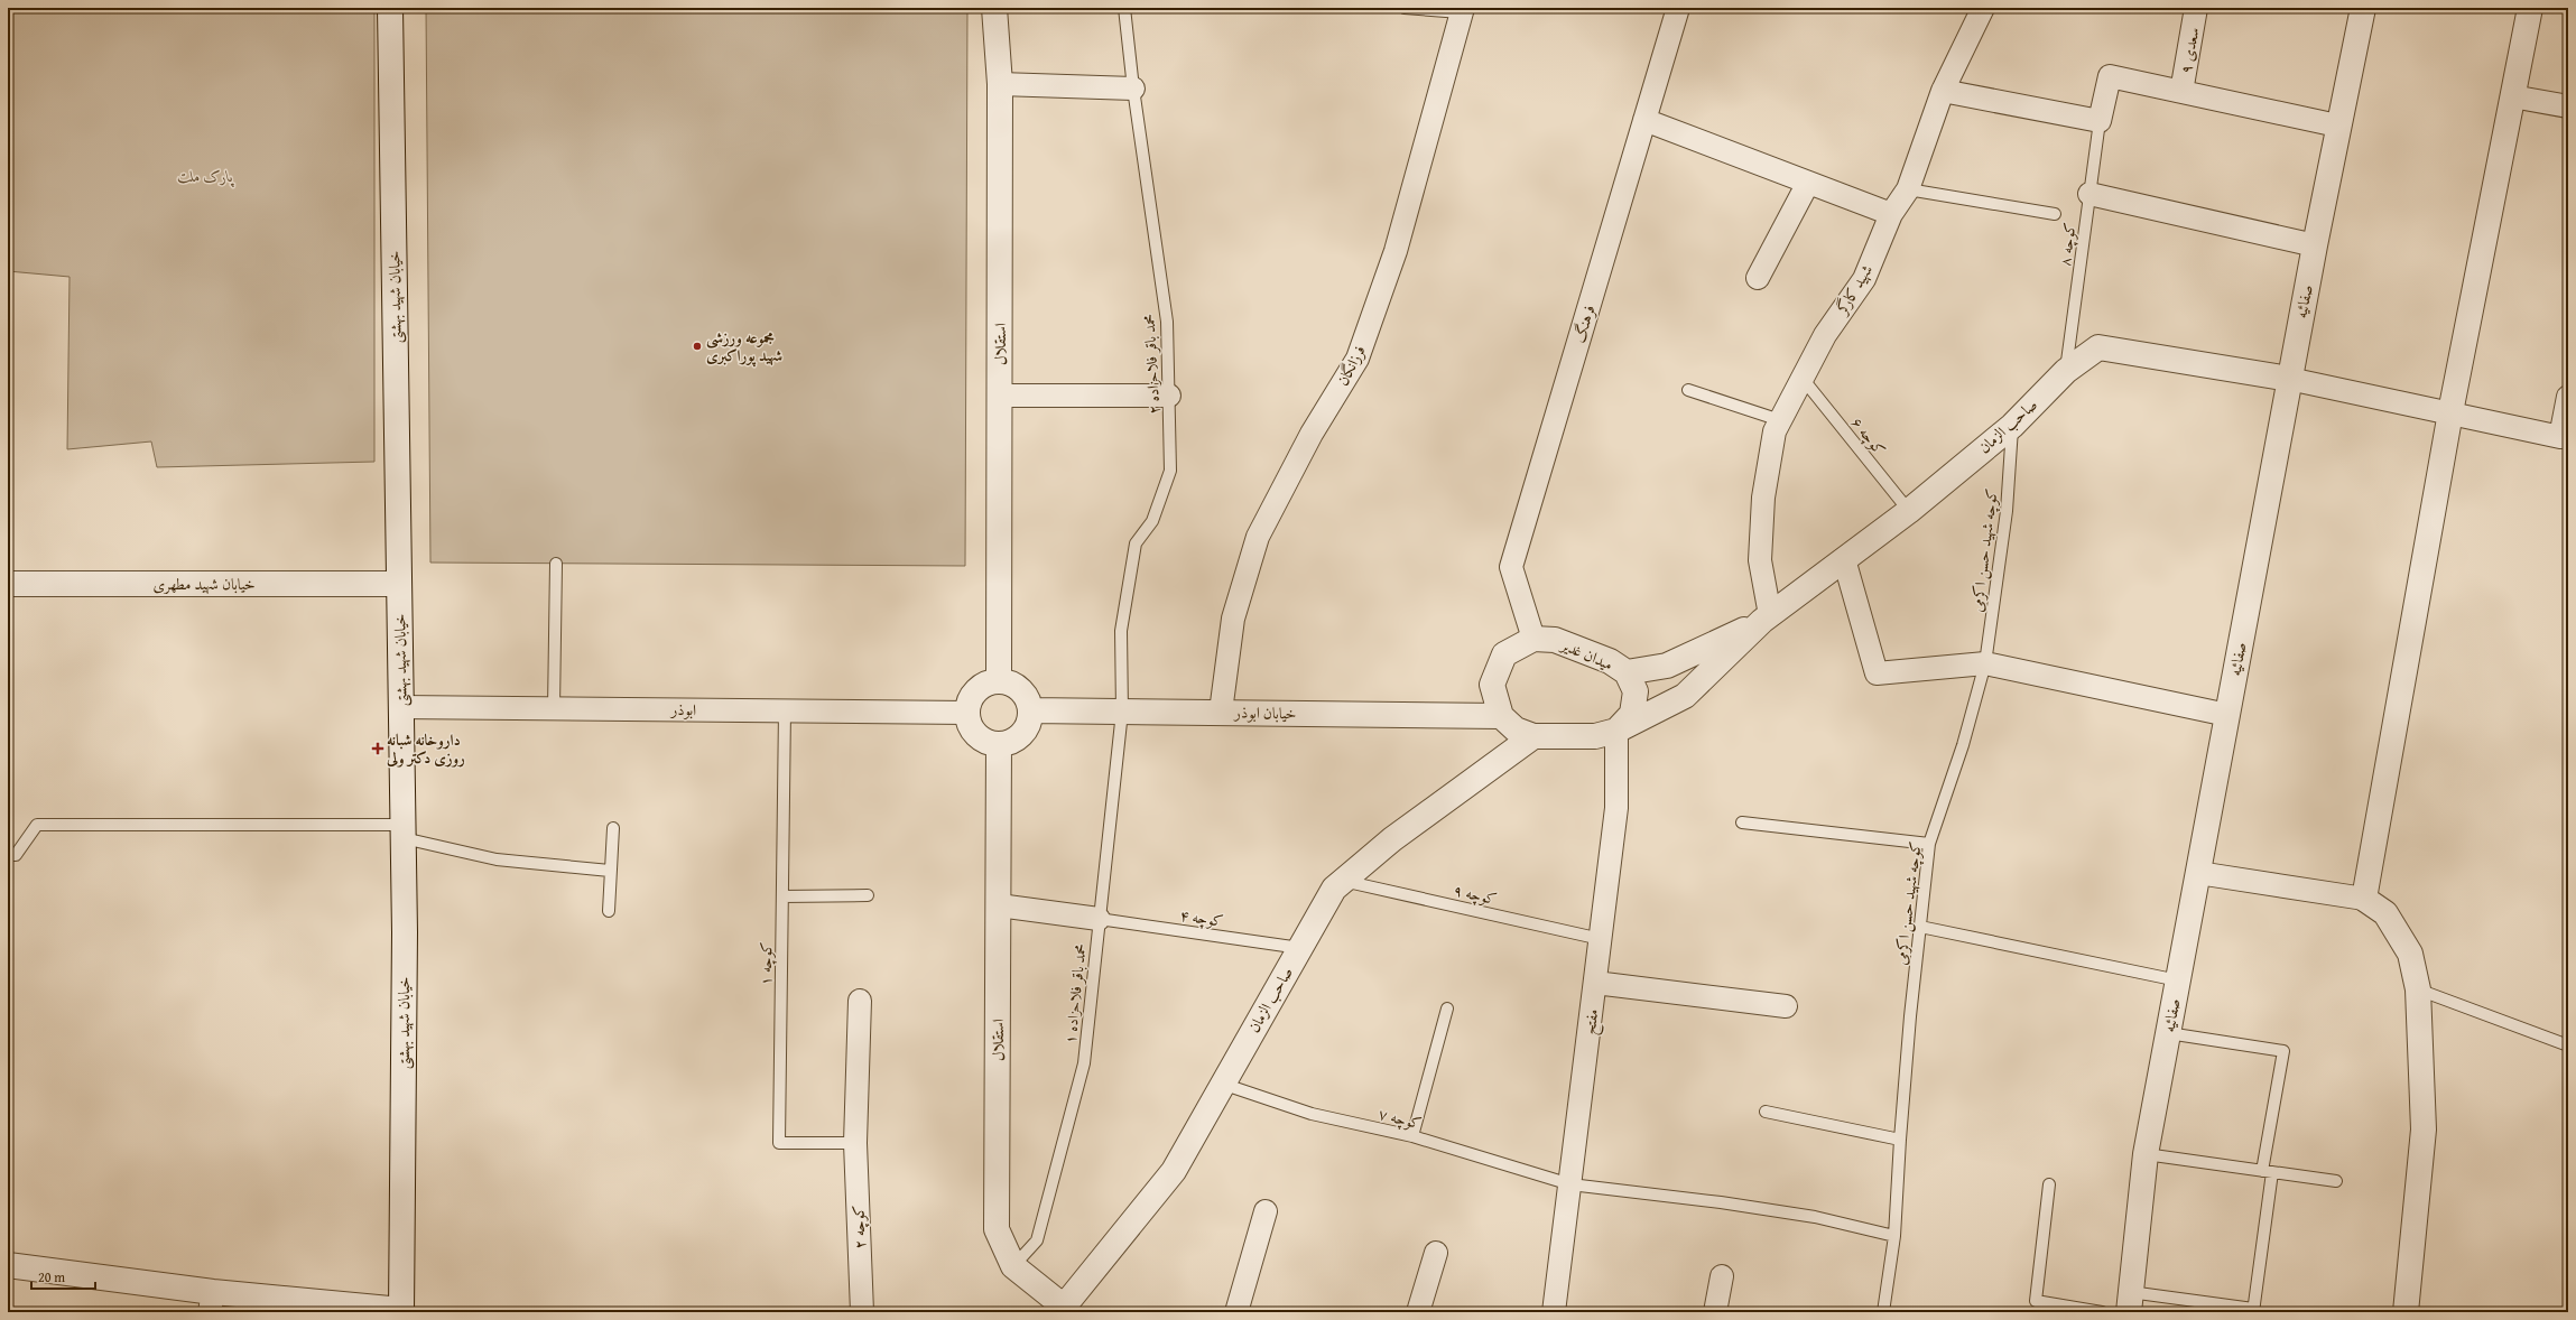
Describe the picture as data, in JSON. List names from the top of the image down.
{
  "streets": {
    "street": [
      "سعدی ۹",
      "شهید کارگر",
      "خیابان شهید بهشتی",
      "صفائیه",
      "فرهنگ",
      "استقلال",
      "فرزانگان",
      "صاحب الزمان",
      "خیابان شهید مطهری",
      "میدان غدیر",
      "ابوذر",
      "خیابان ابوذر",
      "مفتح",
      "کوچه ۲"
    ],
    "lane": [
      "کوچه ۸",
      "محمد باقر فلاحزاده ۲",
      "کوچه ۶",
      "کوچه شهید حسن اکرمی",
      "کوچه ۹",
      "کوچه ۴",
      "کوچه ۱",
      "محمد باقر فلاحزاده ۱",
      "کوچه ۷"
    ]
  },
  "crossings": [
    ["کوچه ۸", "صاحب الزمان"],
    ["شهید کارگر", "صاحب الزمان"],
    ["شهید کارگر", "کوچه ۶"],
    ["خیابان شهید بهشتی", "خیابان شهید مطهری"],
    ["خیابان شهید بهشتی", "ابوذر"],
    ["صفائیه", "صاحب الزمان"],
    ["فرهنگ", "صاحب الزمان"],
    ["فرهنگ", "میدان غدیر"],
    ["فرهنگ", "خیابان ابوذر"],
    ["فرهنگ", "مفتح"],
    ["استقلال", "صاحب الزمان"],
    ["استقلال", "ابوذر"],
    ["استقلال", "خیابان ابوذر"],
    ["استقلال", "محمد باقر فلاحزاده ۱"],
    ["محمد باقر فلاحزاده ۲", "خیابان ابوذر"],
    ["محمد باقر فلاحزاده ۲", "محمد باقر فلاحزاده ۱"],
    ["فرزانگان", "خیابان ابوذر"],
    ["صاحب الزمان", "کوچه ۶"],
    ["صاحب الزمان", "کوچه شهید حسن اکرمی"],
    ["صاحب الزمان", "میدان غدیر"],
    ["صاحب الزمان", "خیابان ابوذر"],
    ["صاحب الزمان", "کوچه ۹"],
    ["صاحب الزمان", "کوچه ۴"],
    ["صاحب الزمان", "مفتح"],
    ["صاحب الزمان", "کوچه ۷"],
    ["کوچه شهید حسن اکرمی", "کوچه ۷"],
    ["میدان غدیر", "خیابان ابوذر"],
    ["میدان غدیر", "مفتح"],
    ["ابوذر", "خیابان ابوذر"],
    ["ابوذر", "کوچه ۱"],
    ["خیابان ابوذر", "محمد باقر فلاحزاده ۱"],
    ["خیابان ابوذر", "مفتح"],
    ["کوچه ۹", "مفتح"],
    ["کوچه ۴", "محمد باقر فلاحزاده ۱"],
    ["کوچه ۱", "کوچه ۲"],
    ["مفتح", "کوچه ۷"]
  ],
  "parks": ["پارک ملت"],
  "places": {
    "other": ["مجموعه ورزشی شهید پوراکبری"],
    "health": ["داروخانه شبانه روزی دکتر ولی"]
  },
  "scale_bar": "20 m"
}
